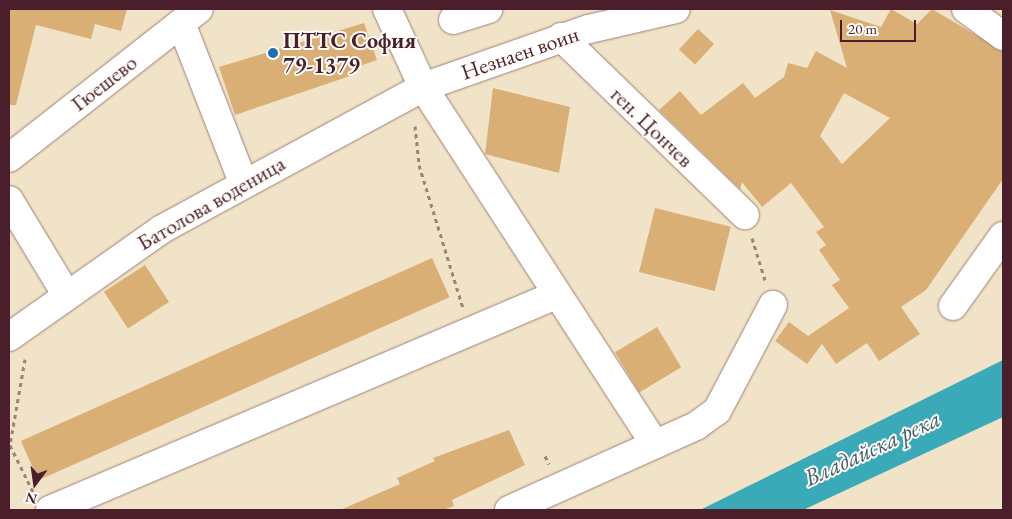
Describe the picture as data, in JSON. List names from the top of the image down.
{
  "streets": {
    "street": [
      "Незнаен воин",
      "Гюешево",
      "ген. Цончев",
      "Батолова воденица"
    ]
  },
  "crossings": [
    ["Незнаен воин", "ген. Цончев"],
    ["Незнаен воин", "Батолова воденица"]
  ],
  "water": ["Владайска река"],
  "places": ["ПТТС София 79-1379"],
  "scale_bar": "20 m",
  "north": "bottom"
}
